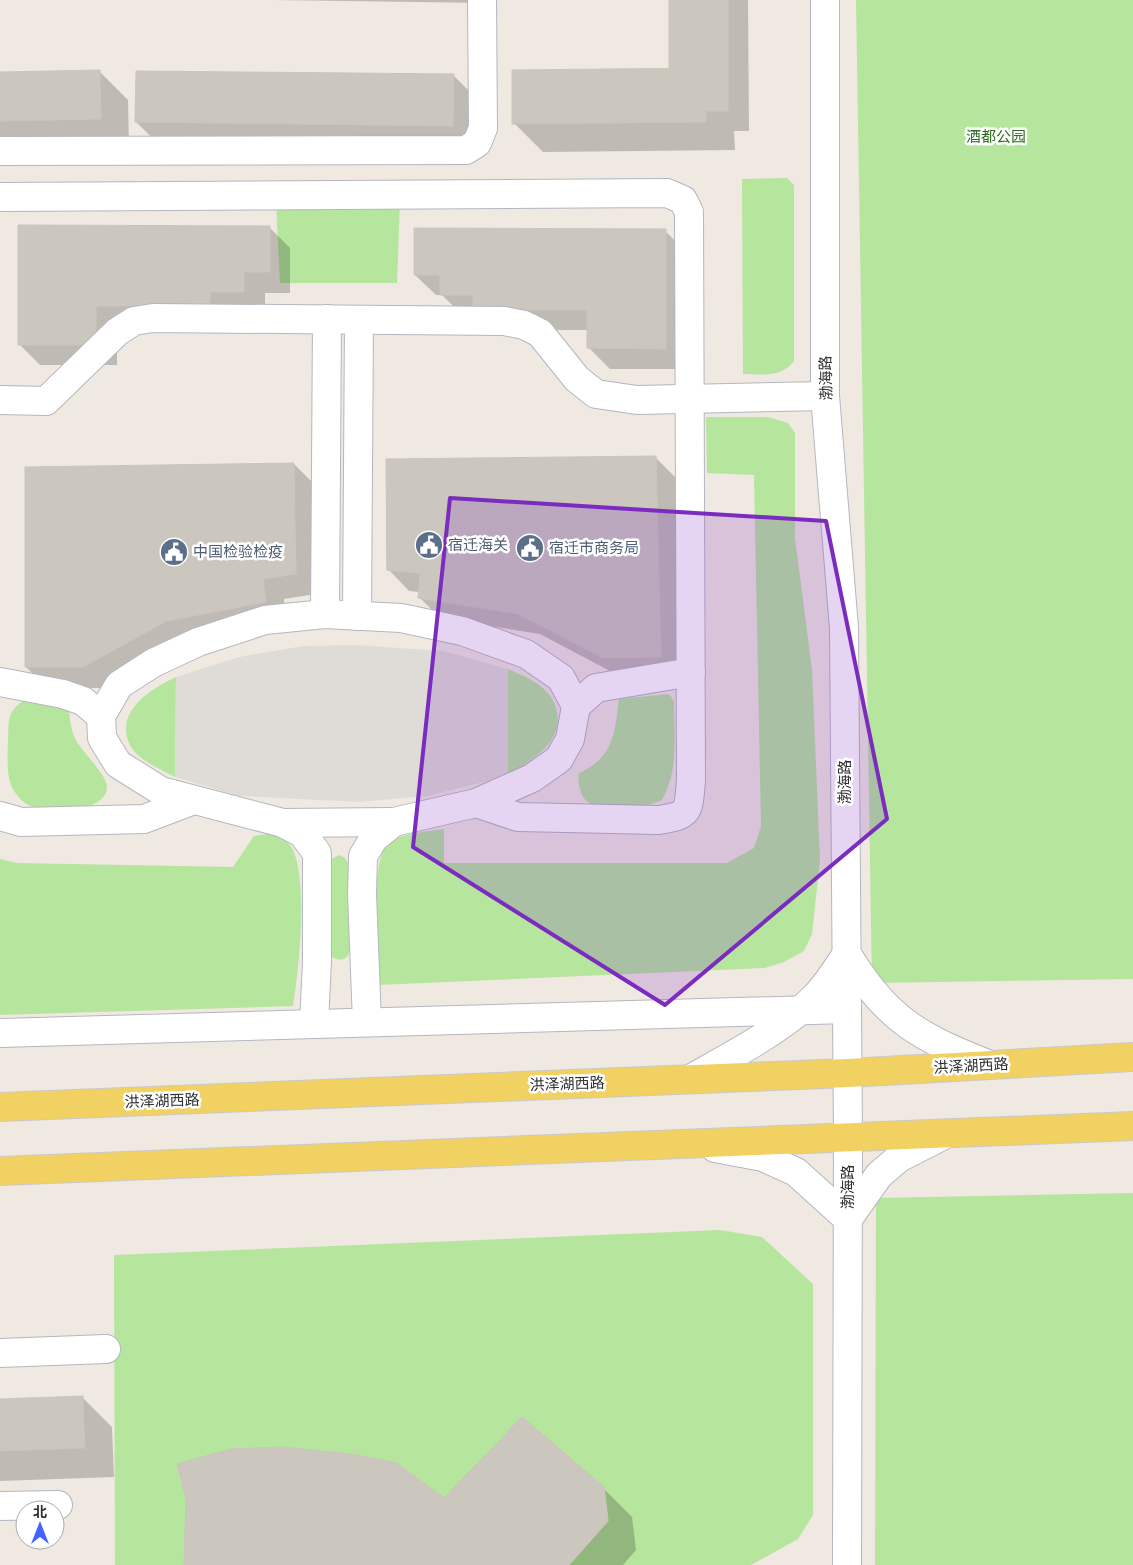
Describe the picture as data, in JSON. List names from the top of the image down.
{
  "streets": {
    "main road": ["洪泽湖西路"],
    "street": ["渤海路"]
  },
  "crossings": [
    ["渤海路", "洪泽湖西路"]
  ],
  "parks": ["酒都公园"],
  "places": {
    "public building": ["宿迁海关", "宿迁市商务局", "中国检验检疫"]
  },
  "north": "top"
}
